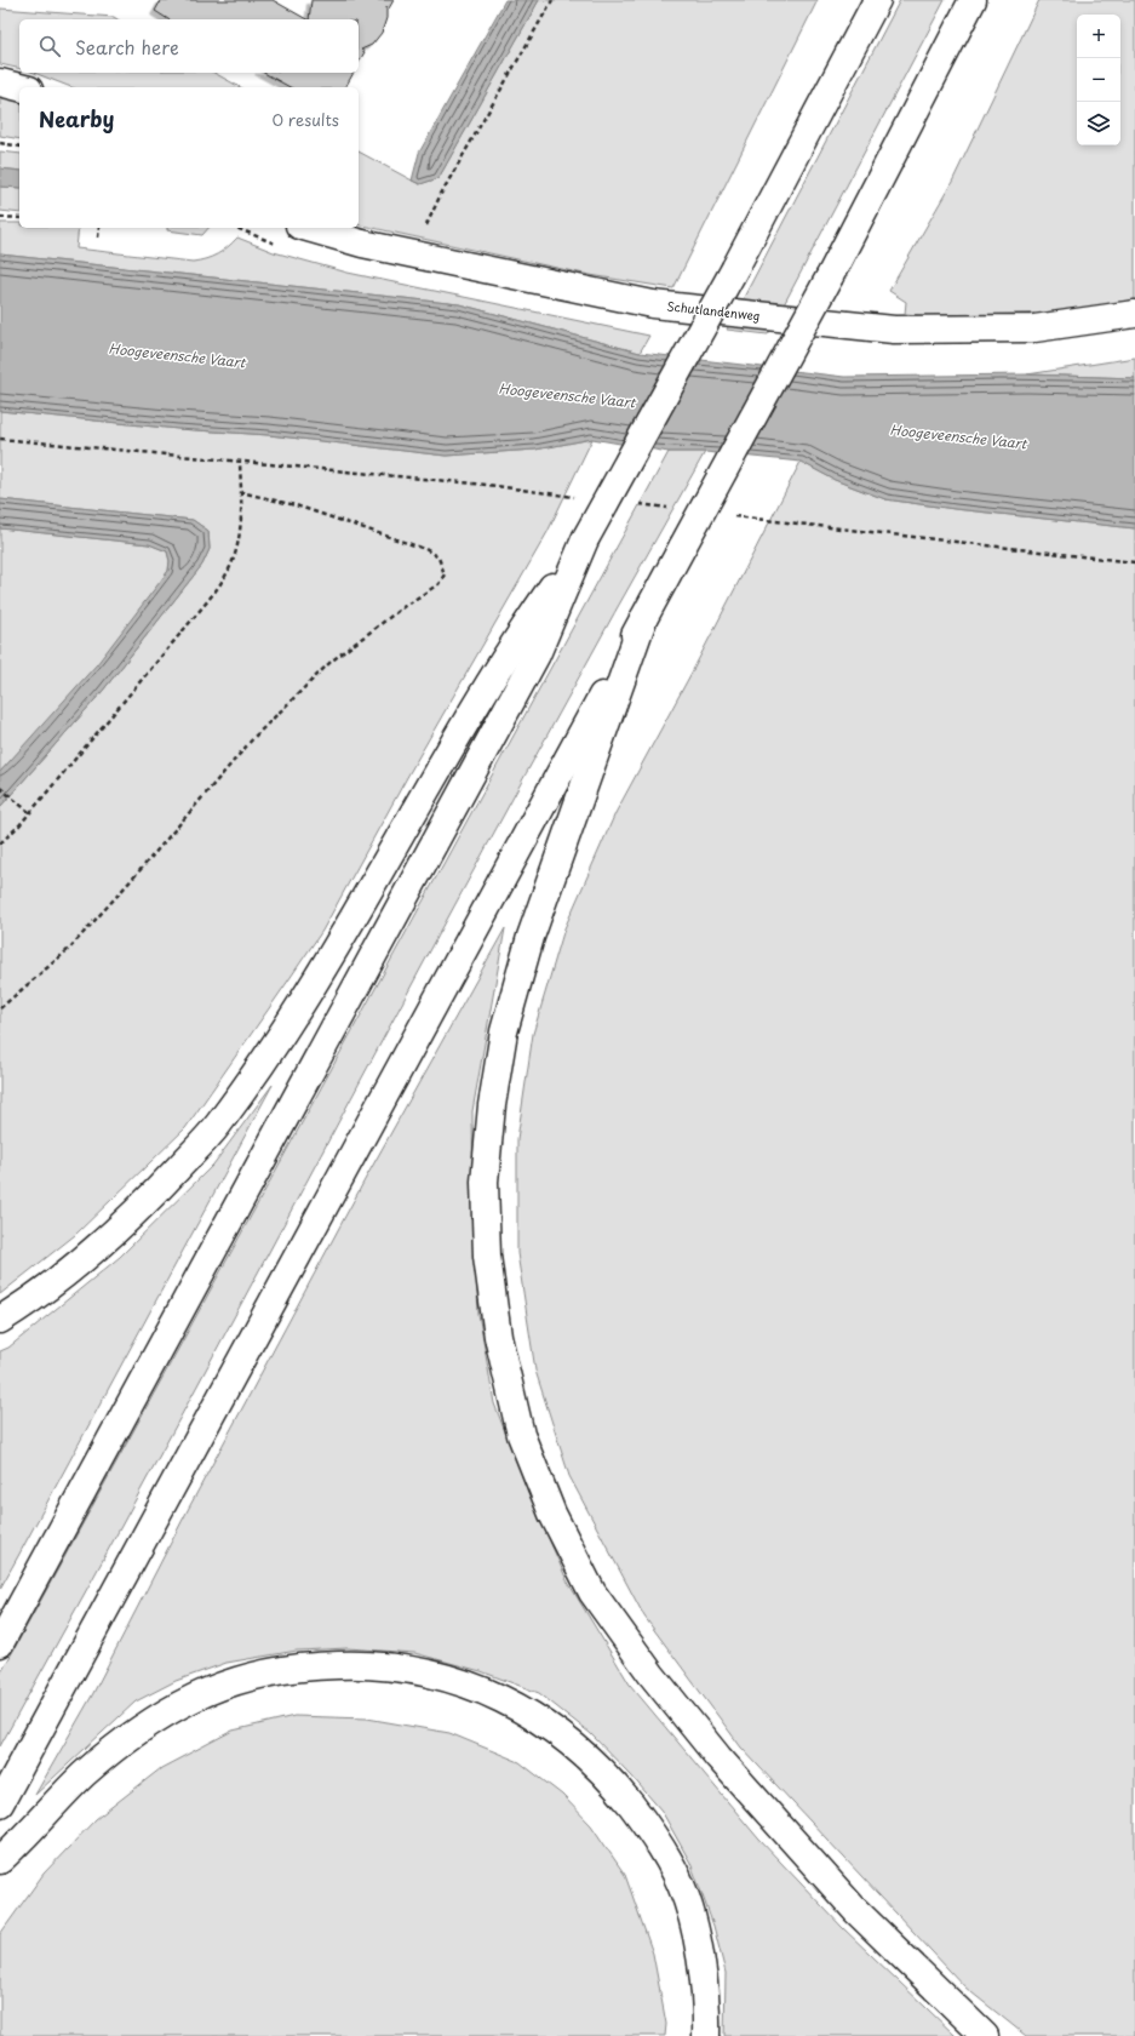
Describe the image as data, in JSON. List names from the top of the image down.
{
  "streets": {
    "main road": ["Schutlandenweg"]
  },
  "water": ["Hoogeveensche Vaart"],
  "page": {
    "map_buttons": ["+", "−"],
    "search": "Search here",
    "heading": ["Nearby", "0 results"]
  }
}
